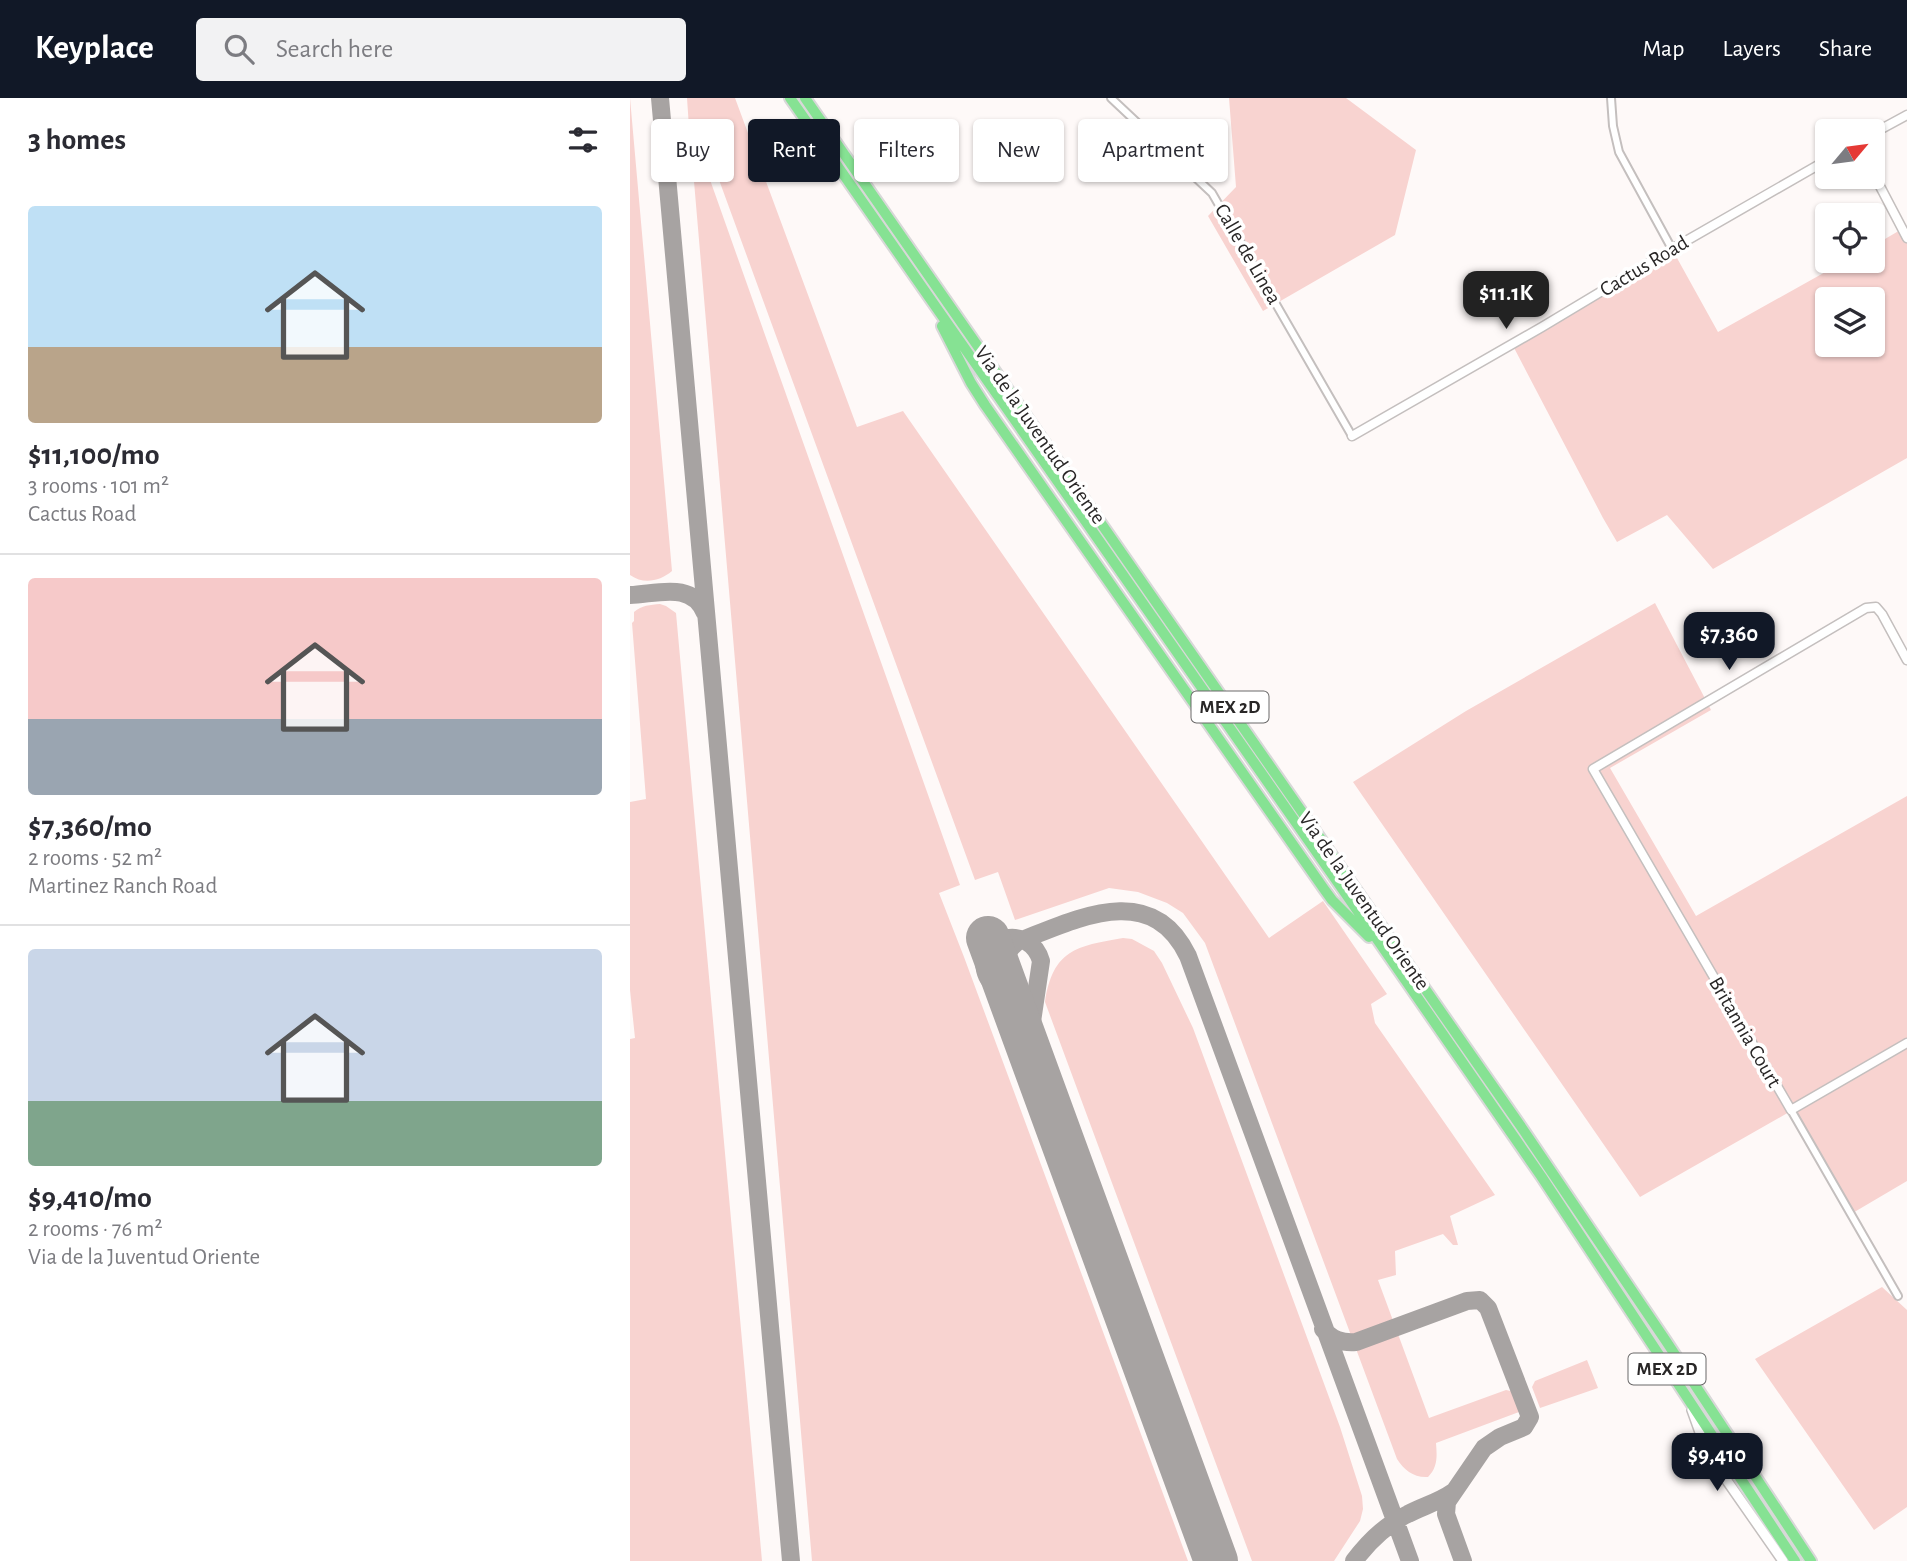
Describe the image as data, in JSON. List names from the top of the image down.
{
  "streets": {
    "highway": ["Via de la Juventud Oriente", "MEX 2D"],
    "street": ["Calle de Linea", "Cactus Road", "Britannia Court"]
  },
  "crossings": [
    ["Calle de Linea", "Cactus Road"]
  ],
  "north": "top right",
  "page": {
    "header": "Keyplace",
    "search": "Search here",
    "nav": ["Map", "Layers", "Share"],
    "heading": "3 homes",
    "chip": [
      "Buy",
      "Rent",
      "Filters",
      "New",
      "Apartment"
    ],
    "list": [
      {
        "name": "$11,100/mo",
        "note": "3 rooms · 101 m² · Cactus Road"
      },
      {
        "name": "$7,360/mo",
        "note": "2 rooms · 52 m² · Martinez Ranch Road"
      },
      {
        "name": "$9,410/mo",
        "note": "2 rooms · 76 m² · Via de la Juventud Oriente"
      }
    ],
    "price": ["$11.1K", "$7,360", "$9,410"]
  }
}
